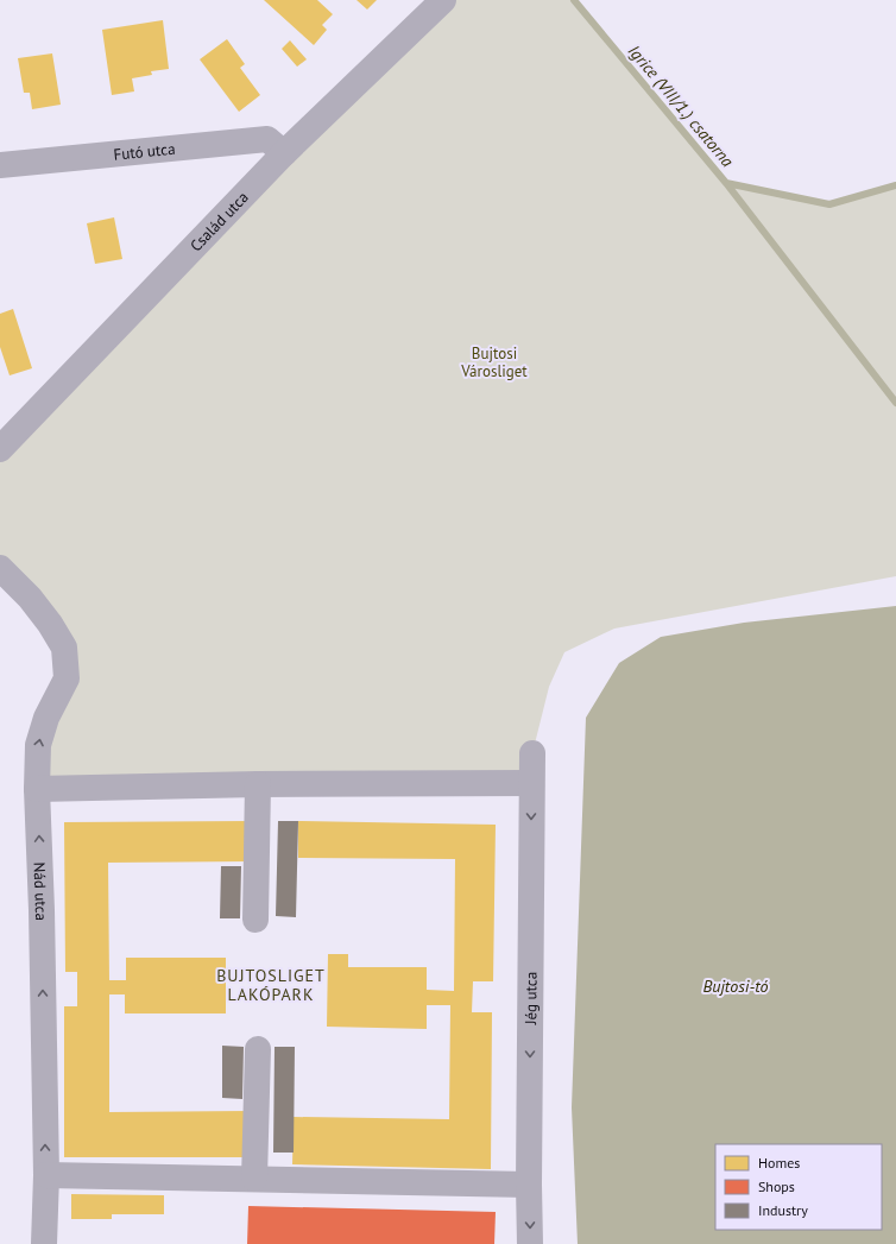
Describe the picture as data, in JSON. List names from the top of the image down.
{
  "streets": {
    "street": [
      "Futó utca",
      "Család utca",
      "Nád utca",
      "Jég utca"
    ]
  },
  "crossings": [
    ["Futó utca", "Család utca"]
  ],
  "one_way": ["Jég utca"],
  "districts": ["BUJTOSLIGET LAKÓPARK"],
  "water": ["Igrice (VIII/1.) csatorna", "Bujtosi-tó"],
  "parks": ["Bujtosi Városliget"],
  "legend": ["Homes", "Shops", "Industry"]
}
